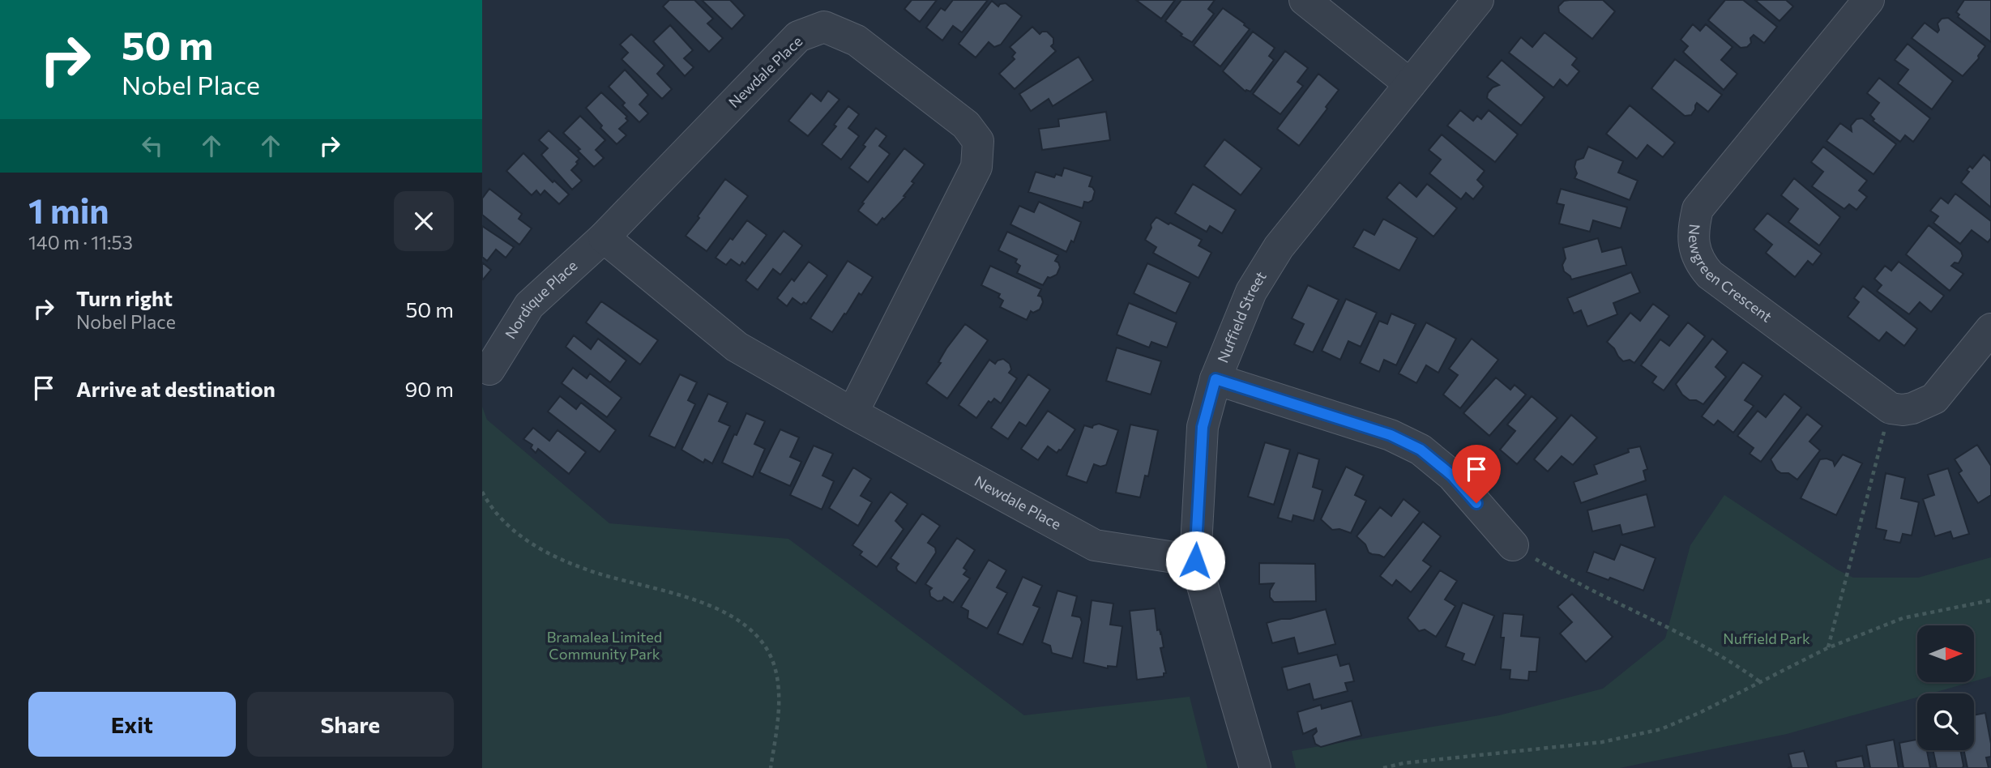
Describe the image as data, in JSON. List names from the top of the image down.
{
  "streets": {
    "street": [
      "Newdale Place",
      "Newgreen Crescent",
      "Nordique Place",
      "Nuffield Street"
    ]
  },
  "crossings": [
    ["Newdale Place", "Nordique Place"],
    ["Newdale Place", "Nuffield Street"]
  ],
  "parks": ["Bramalea Limited Community Park", "Nuffield Park"],
  "north": "right",
  "page": {
    "turn": ["50 m", "Nobel Place"],
    "heading": ["1 min", "140 m · 11:53"],
    "list": [
      {
        "name": "Turn right",
        "note": "Nobel Place",
        "value": "50 m"
      },
      {
        "name": "Arrive at destination",
        "value": "90 m"
      }
    ],
    "buttons": ["Exit", "Share"]
  }
}
